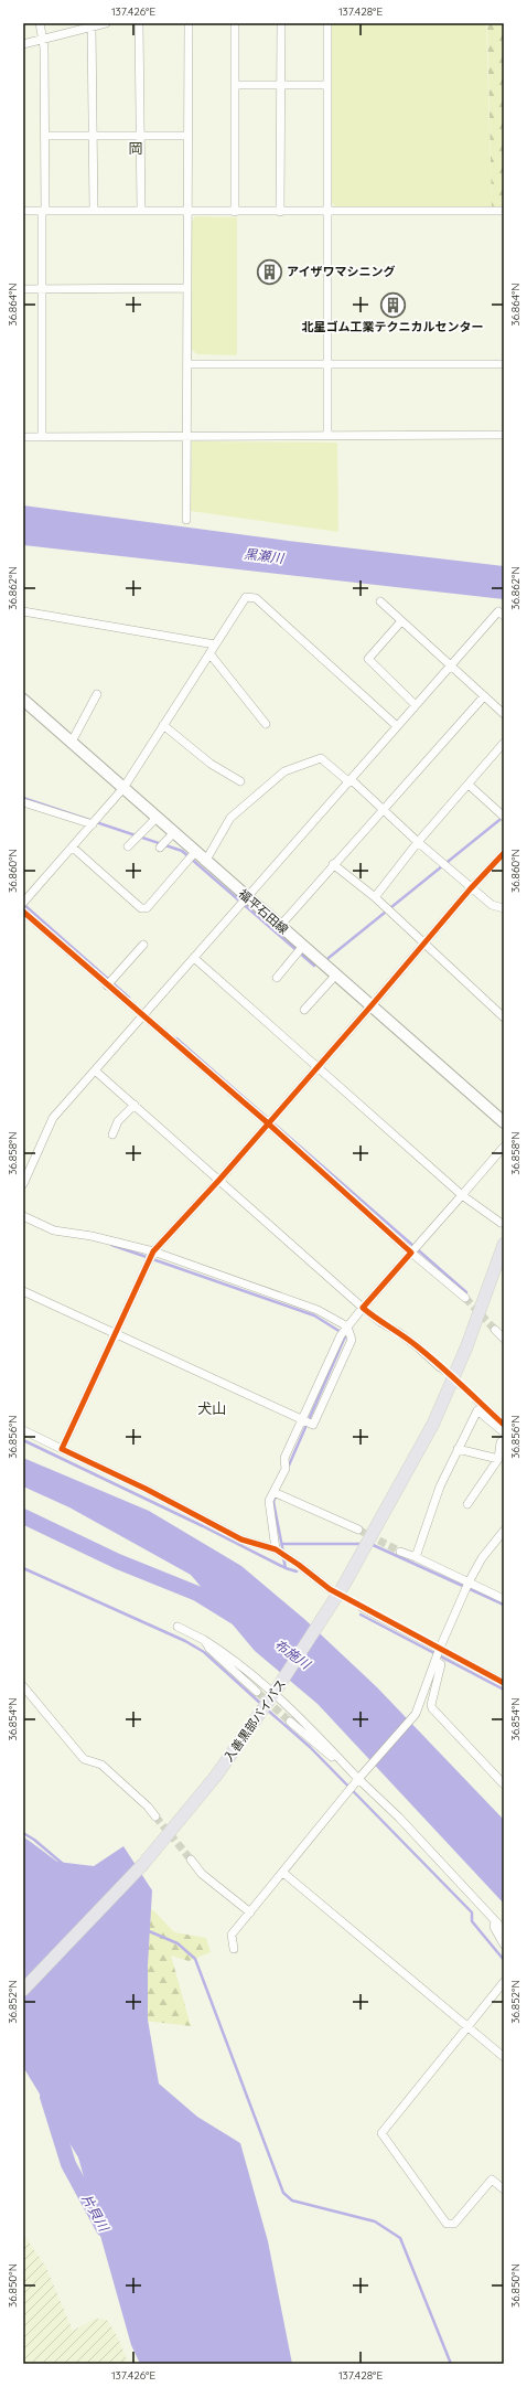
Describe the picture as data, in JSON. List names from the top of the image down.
{
  "streets": {
    "highway": ["入善黒部バイパス"],
    "main road": ["福平石田線"]
  },
  "districts": ["岡", "犬山"],
  "water": ["黒瀬川", "布施川", "片貝川"],
  "places": {
    "building": ["アイザワマシニング", "北星ゴム工業テクニカルセンター"]
  },
  "coordinates": [
    "137.426°E",
    "137.428°E",
    "36.864°N",
    "36.862°N",
    "36.860°N",
    "36.858°N",
    "36.856°N",
    "36.854°N",
    "36.852°N",
    "36.850°N"
  ]
}
